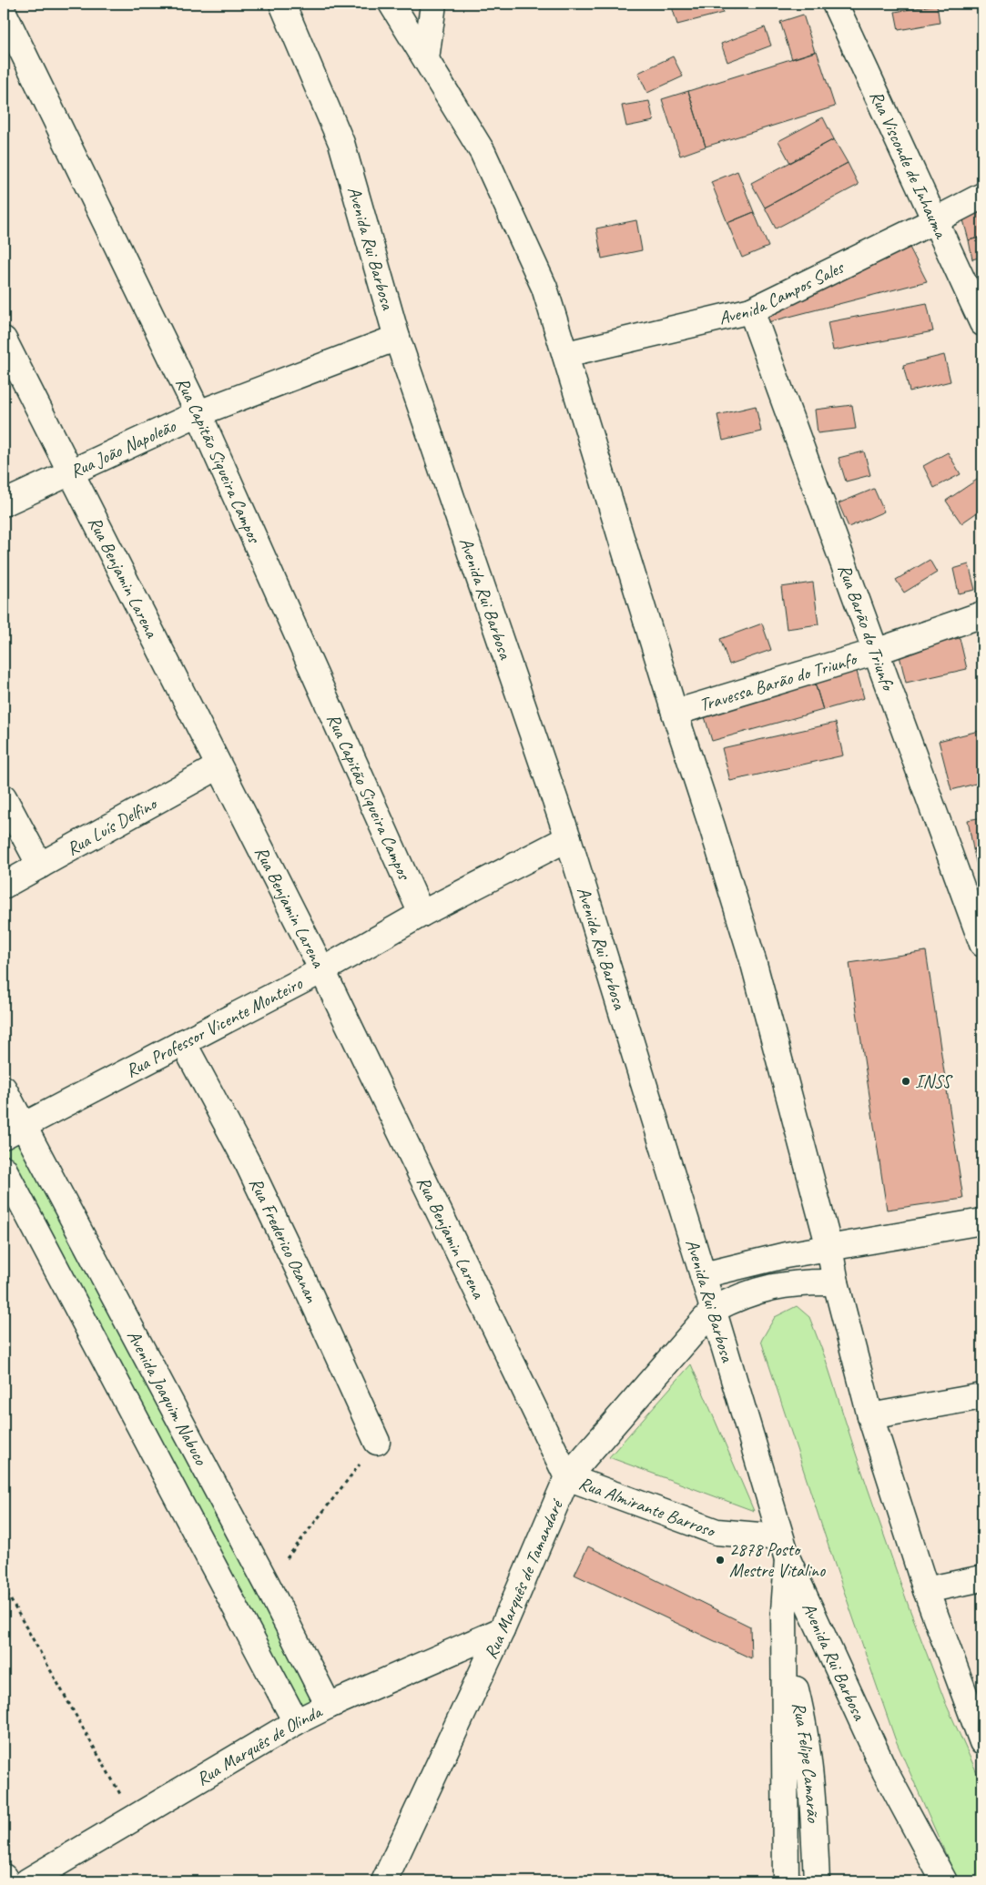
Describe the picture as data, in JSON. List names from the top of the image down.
{
  "streets": {
    "street": [
      "Rua Visconde de Inhauma",
      "Avenida Rui Barbosa",
      "Avenida Campos Sales",
      "Rua João Napoleão",
      "Rua Capitão Siqueira Campos",
      "Rua Benjamin Larena",
      "Rua Barão do Triunfo",
      "Travessa Barão do Triunfo",
      "Rua Luís Delfino",
      "Rua Professor Vicente Monteiro",
      "Rua Frederico Ozanan",
      "Avenida Joaquim Nabuco",
      "Rua Almirante Barroso",
      "Rua Marquês de Tamandaré",
      "Rua Marquês de Olinda",
      "Rua Felipe Camarão"
    ]
  },
  "crossings": [
    ["Rua Visconde de Inhauma", "Avenida Campos Sales"],
    ["Avenida Rui Barbosa", "Rua João Napoleão"],
    ["Avenida Rui Barbosa", "Rua Professor Vicente Monteiro"],
    ["Avenida Rui Barbosa", "Rua Almirante Barroso"],
    ["Avenida Rui Barbosa", "Rua Marquês de Tamandaré"],
    ["Avenida Rui Barbosa", "Rua Felipe Camarão"],
    ["Avenida Campos Sales", "Rua Barão do Triunfo"],
    ["Rua João Napoleão", "Rua Capitão Siqueira Campos"],
    ["Rua João Napoleão", "Rua Benjamin Larena"],
    ["Rua Capitão Siqueira Campos", "Rua Professor Vicente Monteiro"],
    ["Rua Benjamin Larena", "Rua Luís Delfino"],
    ["Rua Benjamin Larena", "Rua Professor Vicente Monteiro"],
    ["Rua Benjamin Larena", "Rua Almirante Barroso"],
    ["Rua Benjamin Larena", "Rua Marquês de Tamandaré"],
    ["Rua Barão do Triunfo", "Travessa Barão do Triunfo"],
    ["Rua Professor Vicente Monteiro", "Rua Frederico Ozanan"],
    ["Rua Professor Vicente Monteiro", "Avenida Joaquim Nabuco"],
    ["Avenida Joaquim Nabuco", "Rua Marquês de Olinda"],
    ["Rua Almirante Barroso", "Rua Marquês de Tamandaré"],
    ["Rua Almirante Barroso", "Rua Felipe Camarão"],
    ["Rua Marquês de Tamandaré", "Rua Marquês de Olinda"]
  ],
  "places": ["INSS", "2878 Posto Mestre Vitalino"]
}
